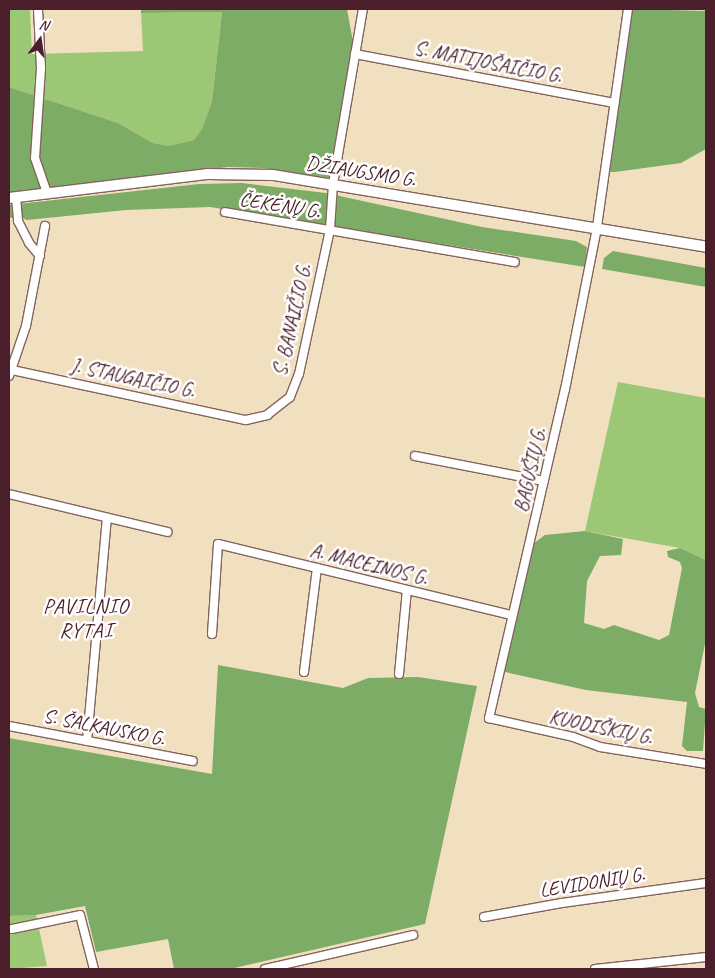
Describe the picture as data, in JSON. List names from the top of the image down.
{
  "streets": {
    "street": [
      "S. MATIJOŠAIČIO G.",
      "DŽIAUGSMO G.",
      "ČEKĖNŲ G.",
      "S. BANAIČIO G.",
      "J. STAUGAIČIO G.",
      "BAGUŠIŲ G.",
      "A. MACEINOS G.",
      "S. ŠALKAUSKO G.",
      "KUODIŠKIŲ G.",
      "LEVIDONIŲ G."
    ]
  },
  "crossings": [
    ["S. MATIJOŠAIČIO G.", "S. BANAIČIO G."],
    ["S. MATIJOŠAIČIO G.", "BAGUŠIŲ G."],
    ["DŽIAUGSMO G.", "S. BANAIČIO G."],
    ["DŽIAUGSMO G.", "BAGUŠIŲ G."],
    ["ČEKĖNŲ G.", "S. BANAIČIO G."],
    ["S. BANAIČIO G.", "J. STAUGAIČIO G."],
    ["BAGUŠIŲ G.", "A. MACEINOS G."],
    ["BAGUŠIŲ G.", "KUODIŠKIŲ G."]
  ],
  "districts": ["PAVILNIO RYTAI"],
  "north": "top"
}
